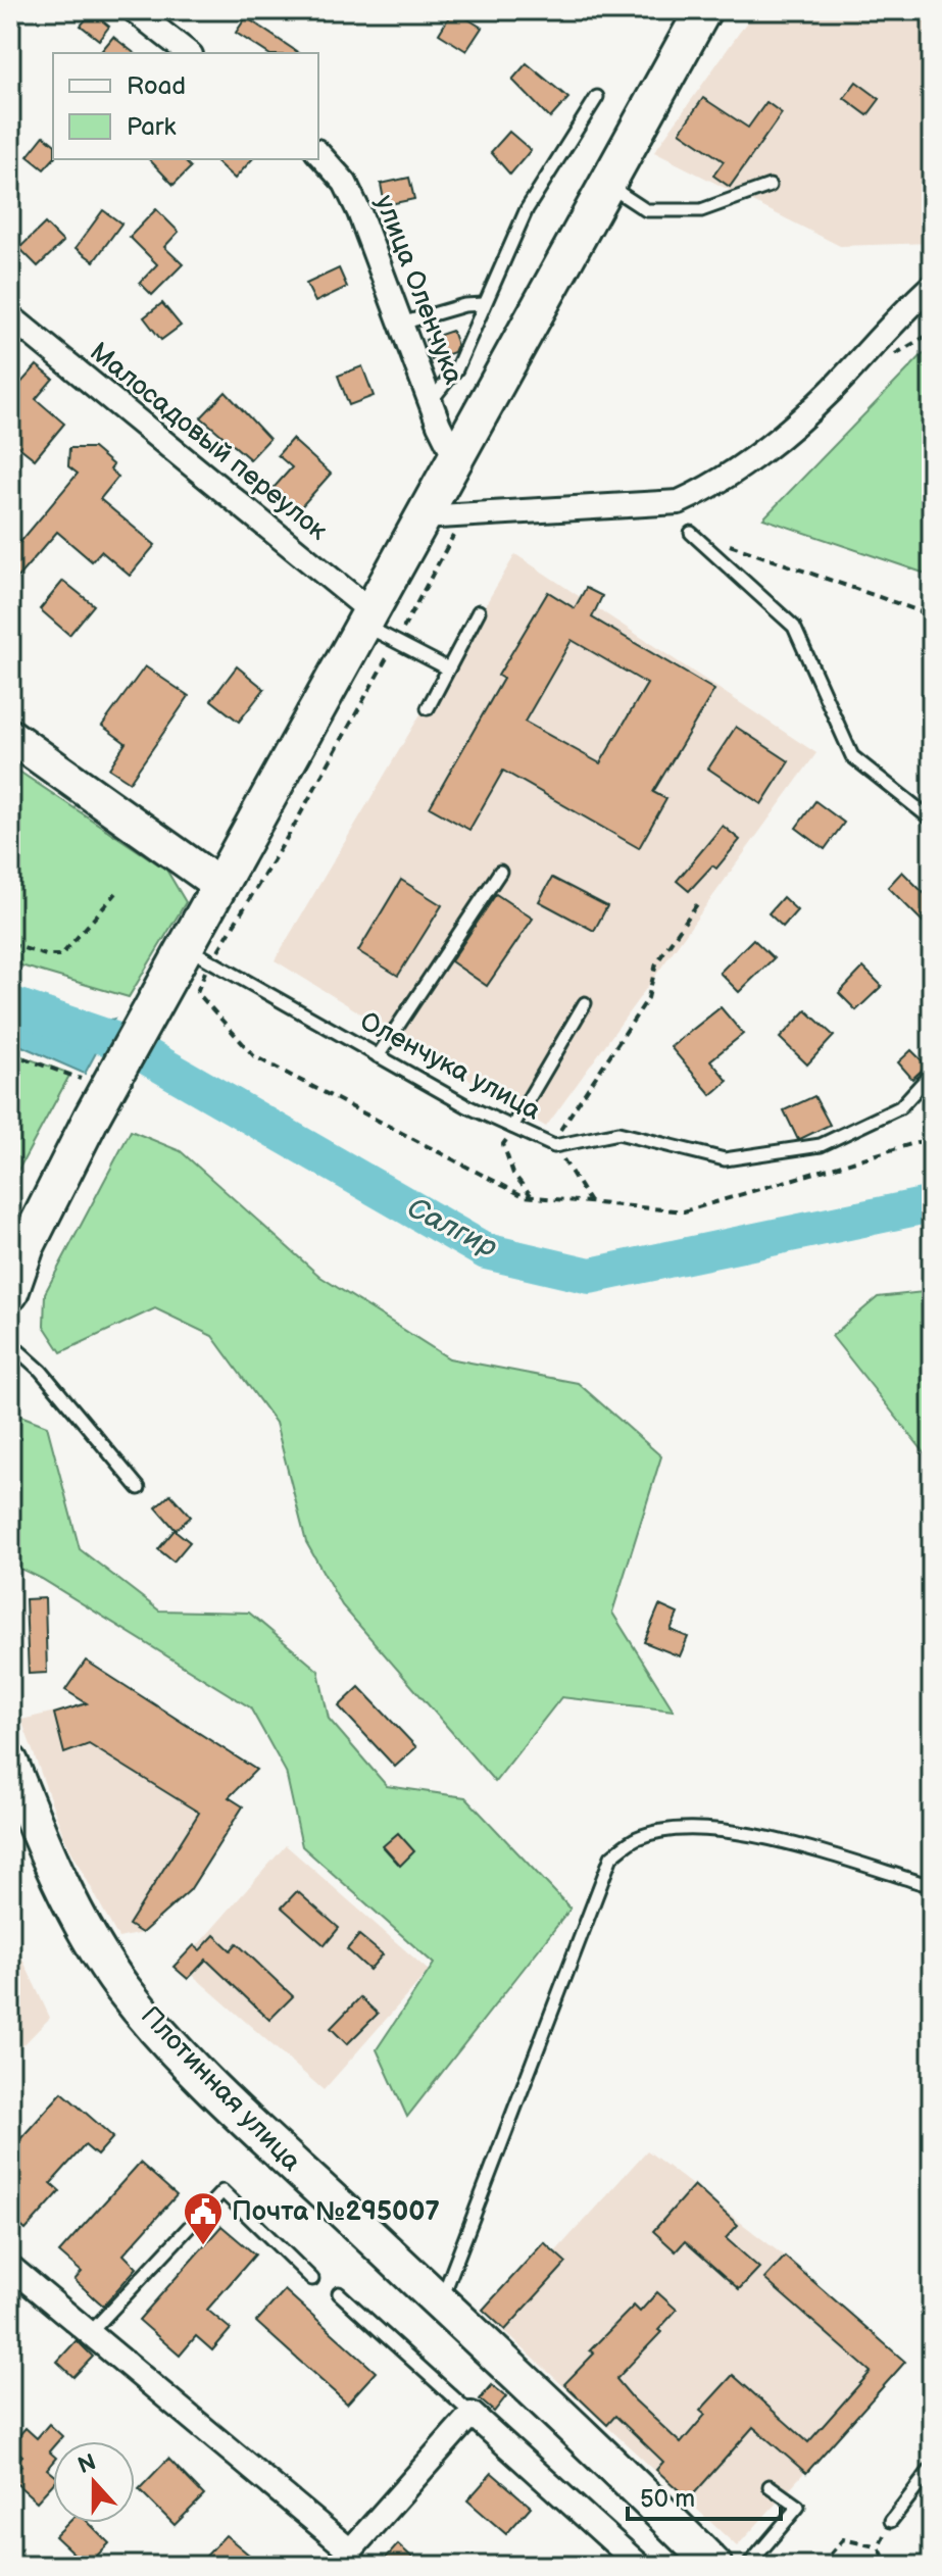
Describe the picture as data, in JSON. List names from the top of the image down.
{
  "streets": {
    "main road": ["Плотинная улица"],
    "street": ["улица Оленчука", "Малосадовый переулок"],
    "lane": ["Оленчука улица"]
  },
  "water": ["Салгир"],
  "places": {
    "public building": ["Почта №295007"]
  },
  "legend": ["Road", "Park"],
  "scale_bar": "50 m",
  "north": "top"
}
